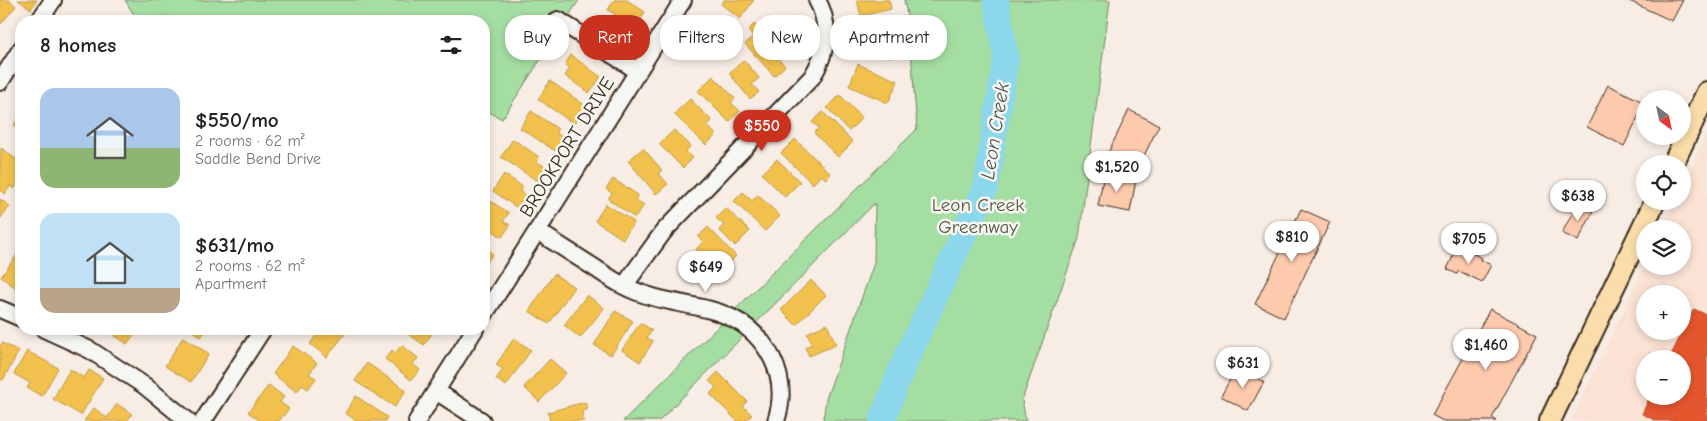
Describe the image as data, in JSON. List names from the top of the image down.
{
  "streets": {
    "street": ["BROOKPORT DRIVE"]
  },
  "water": ["Leon Creek"],
  "parks": ["Leon Creek Greenway"],
  "north": "bottom right",
  "page": {
    "chip": [
      "Buy",
      "Rent",
      "Filters",
      "New",
      "Apartment"
    ],
    "heading": "8 homes",
    "list": [
      {
        "name": "$550/mo",
        "note": "2 rooms · 62 m² · Saddle Bend Drive"
      },
      {
        "name": "$631/mo",
        "note": "2 rooms · 62 m² · Apartment"
      }
    ],
    "map_buttons": ["+", "−"],
    "price": [
      "$550",
      "$1,520",
      "$638",
      "$810",
      "$705",
      "$649",
      "$1,460",
      "$631"
    ]
  }
}
